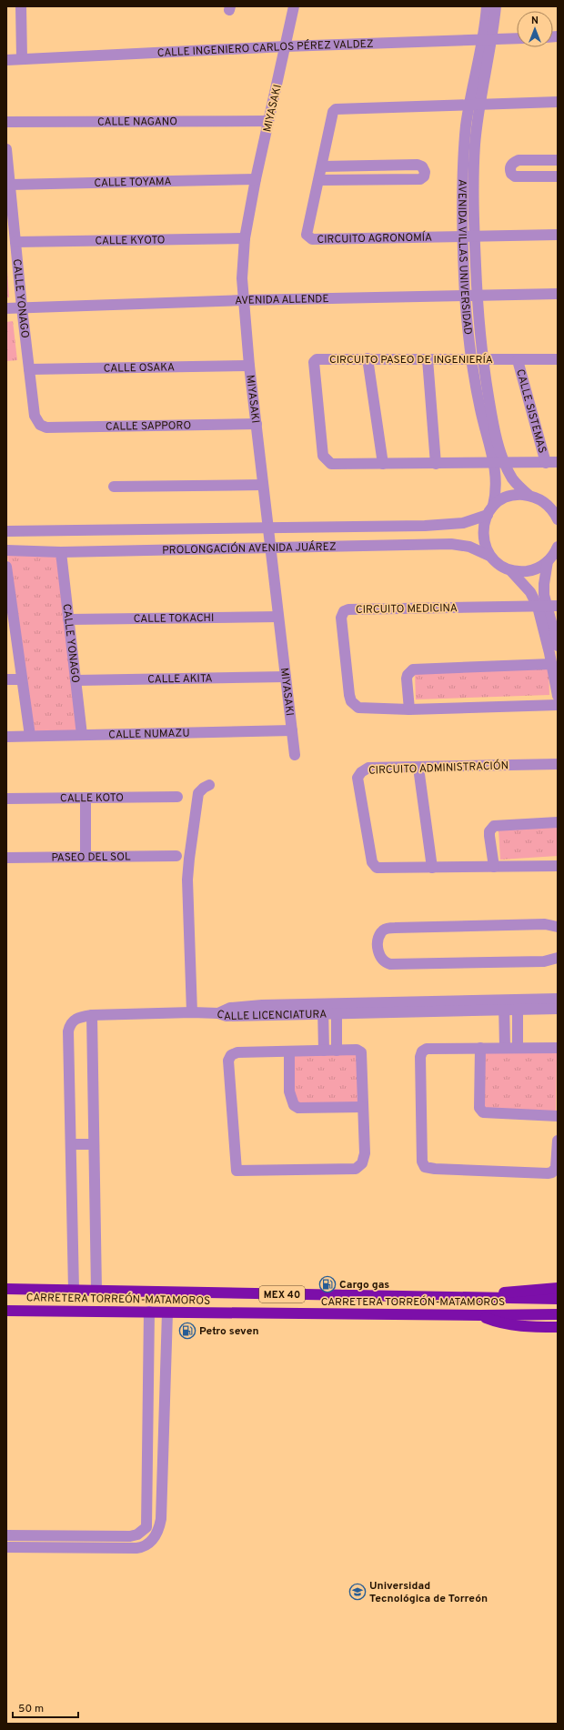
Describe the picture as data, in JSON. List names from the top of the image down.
{
  "streets": {
    "highway": ["MEX 40", "CARRETERA TORREÓN-MATAMOROS"],
    "street": [
      "CALLE INGENIERO CARLOS PÉREZ VALDEZ",
      "MIYASAKI",
      "CALLE NAGANO",
      "CALLE TOYAMA",
      "CIRCUITO AGRONOMÍA",
      "CALLE KYOTO",
      "AVENIDA VILLAS UNIVERSIDAD",
      "CALLE YONAGO",
      "AVENIDA ALLENDE",
      "CIRCUITO PASEO DE INGENIERÍA",
      "CALLE OSAKA",
      "CALLE SISTEMAS",
      "CALLE SAPPORO",
      "PROLONGACIÓN AVENIDA JUÁREZ",
      "CIRCUITO MEDICINA",
      "CALLE TOKACHI",
      "CALLE AKITA",
      "CALLE NUMAZU",
      "CIRCUITO ADMINISTRACIÓN",
      "CALLE KOTO",
      "PASEO DEL SOL",
      "CALLE LICENCIATURA"
    ]
  },
  "crossings": [
    ["CALLE INGENIERO CARLOS PÉREZ VALDEZ", "MIYASAKI"],
    ["CALLE INGENIERO CARLOS PÉREZ VALDEZ", "AVENIDA VILLAS UNIVERSIDAD"],
    ["MIYASAKI", "CALLE NAGANO"],
    ["MIYASAKI", "CALLE TOYAMA"],
    ["MIYASAKI", "CALLE KYOTO"],
    ["MIYASAKI", "AVENIDA ALLENDE"],
    ["MIYASAKI", "CALLE OSAKA"],
    ["MIYASAKI", "CALLE SAPPORO"],
    ["MIYASAKI", "PROLONGACIÓN AVENIDA JUÁREZ"],
    ["MIYASAKI", "CALLE TOKACHI"],
    ["MIYASAKI", "CALLE AKITA"],
    ["MIYASAKI", "CALLE NUMAZU"],
    ["CALLE TOYAMA", "CALLE YONAGO"],
    ["CIRCUITO AGRONOMÍA", "AVENIDA VILLAS UNIVERSIDAD"],
    ["CALLE KYOTO", "CALLE YONAGO"],
    ["AVENIDA VILLAS UNIVERSIDAD", "AVENIDA ALLENDE"],
    ["AVENIDA VILLAS UNIVERSIDAD", "CIRCUITO PASEO DE INGENIERÍA"],
    ["AVENIDA VILLAS UNIVERSIDAD", "PROLONGACIÓN AVENIDA JUÁREZ"],
    ["CALLE YONAGO", "AVENIDA ALLENDE"],
    ["CALLE YONAGO", "CALLE OSAKA"],
    ["CALLE YONAGO", "CALLE SAPPORO"],
    ["CALLE YONAGO", "PROLONGACIÓN AVENIDA JUÁREZ"],
    ["CALLE YONAGO", "CALLE TOKACHI"],
    ["CALLE YONAGO", "CALLE AKITA"],
    ["CALLE YONAGO", "CALLE NUMAZU"],
    ["CIRCUITO PASEO DE INGENIERÍA", "CALLE SISTEMAS"],
    ["CALLE LICENCIATURA", "MEX 40"]
  ],
  "places": {
    "fuel station": ["Cargo gas", "Petro seven"],
    "school or university": ["Universidad Tecnológica de Torreón"]
  },
  "scale_bar": "50 m",
  "north": "top"
}
